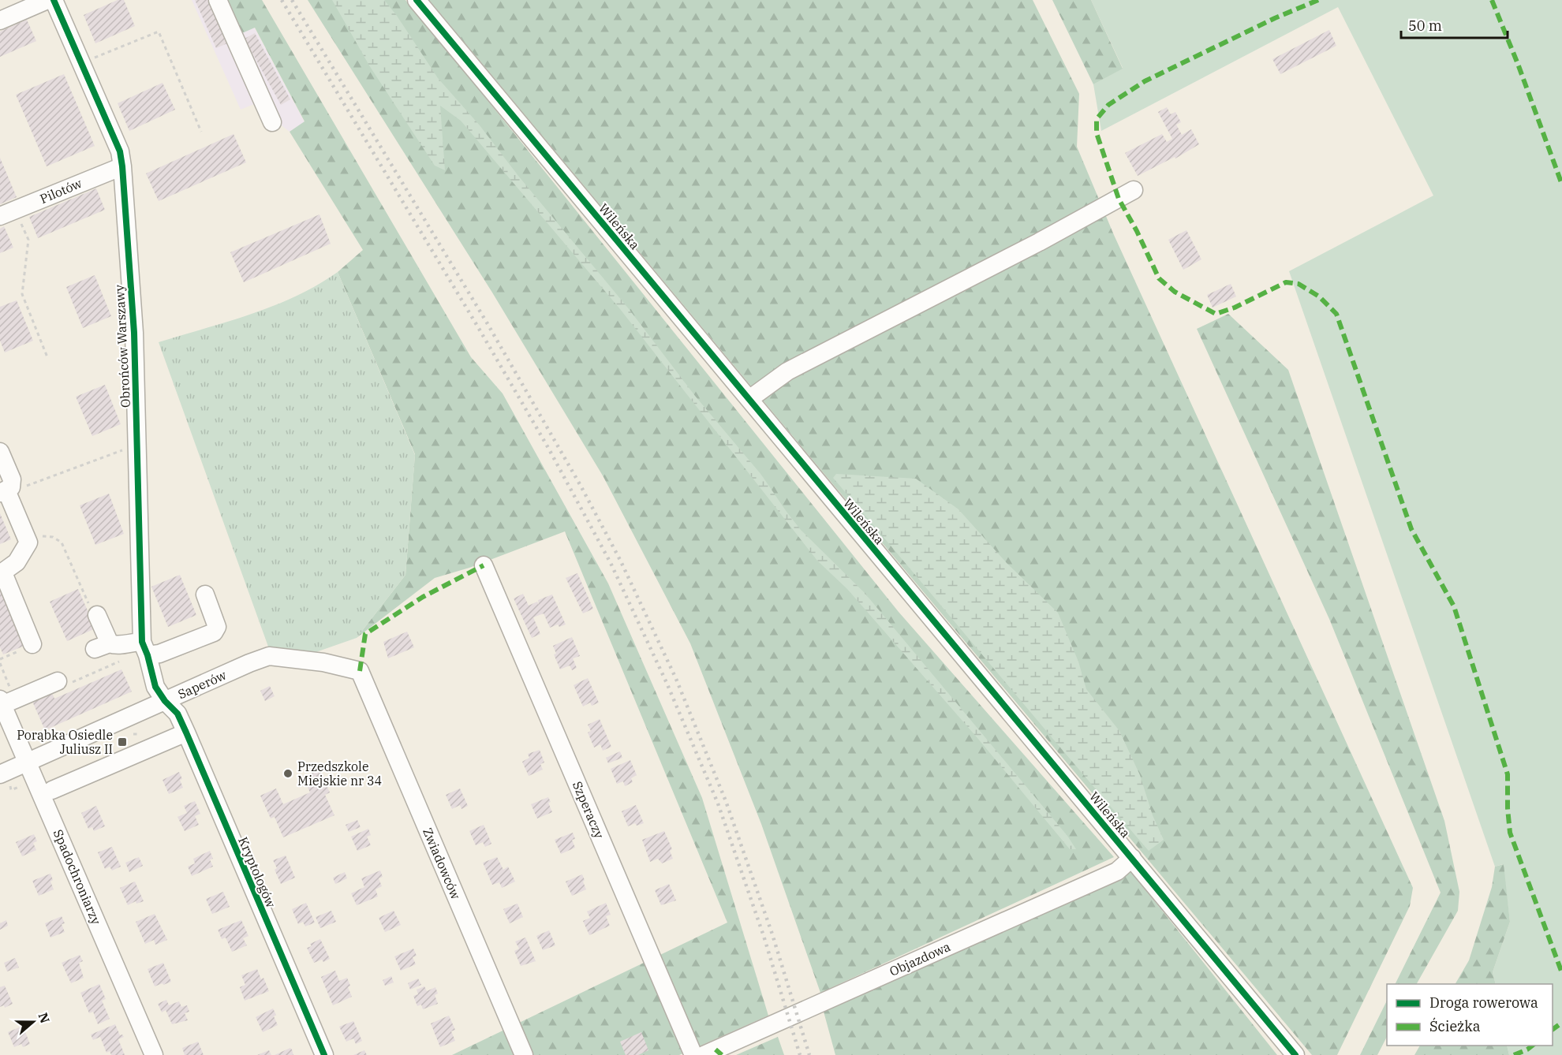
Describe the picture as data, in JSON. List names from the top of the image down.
{
  "streets": {
    "street": [
      "Pilotów",
      "Wileńska",
      "Obrońców Warszawy",
      "Saperów",
      "Szperaczy",
      "Zwiadowców",
      "Kryptologów",
      "Spadochroniarzy",
      "Objazdowa"
    ]
  },
  "crossings": [
    ["Pilotów", "Obrońców Warszawy"],
    ["Wileńska", "Objazdowa"],
    ["Obrońców Warszawy", "Saperów"],
    ["Obrońców Warszawy", "Kryptologów"],
    ["Saperów", "Zwiadowców"],
    ["Saperów", "Kryptologów"],
    ["Saperów", "Spadochroniarzy"]
  ],
  "places": {
    "transit": ["Porąbka Osiedle Juliusz II"],
    "other": ["Przedszkole Miejskie nr 34"]
  },
  "legend": ["Droga rowerowa", "Ścieżka"],
  "scale_bar": "50 m",
  "north": "right"
}
